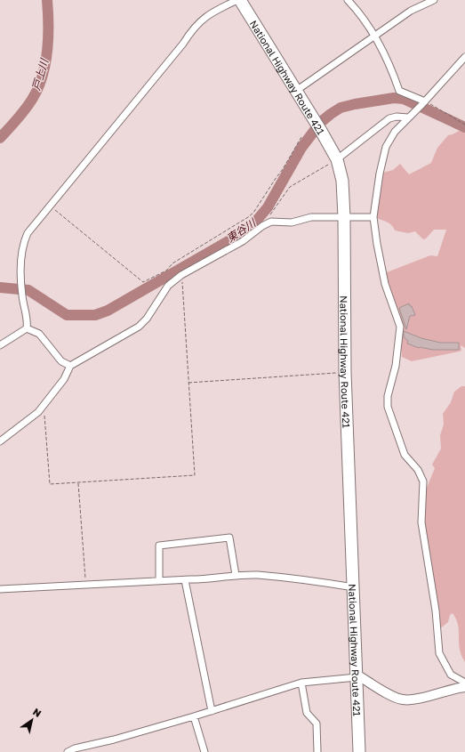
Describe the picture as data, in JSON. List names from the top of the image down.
{
  "streets": {
    "highway": ["National Highway Route 421"]
  },
  "water": ["戸上川", "東谷川"],
  "north": "top right"
}
